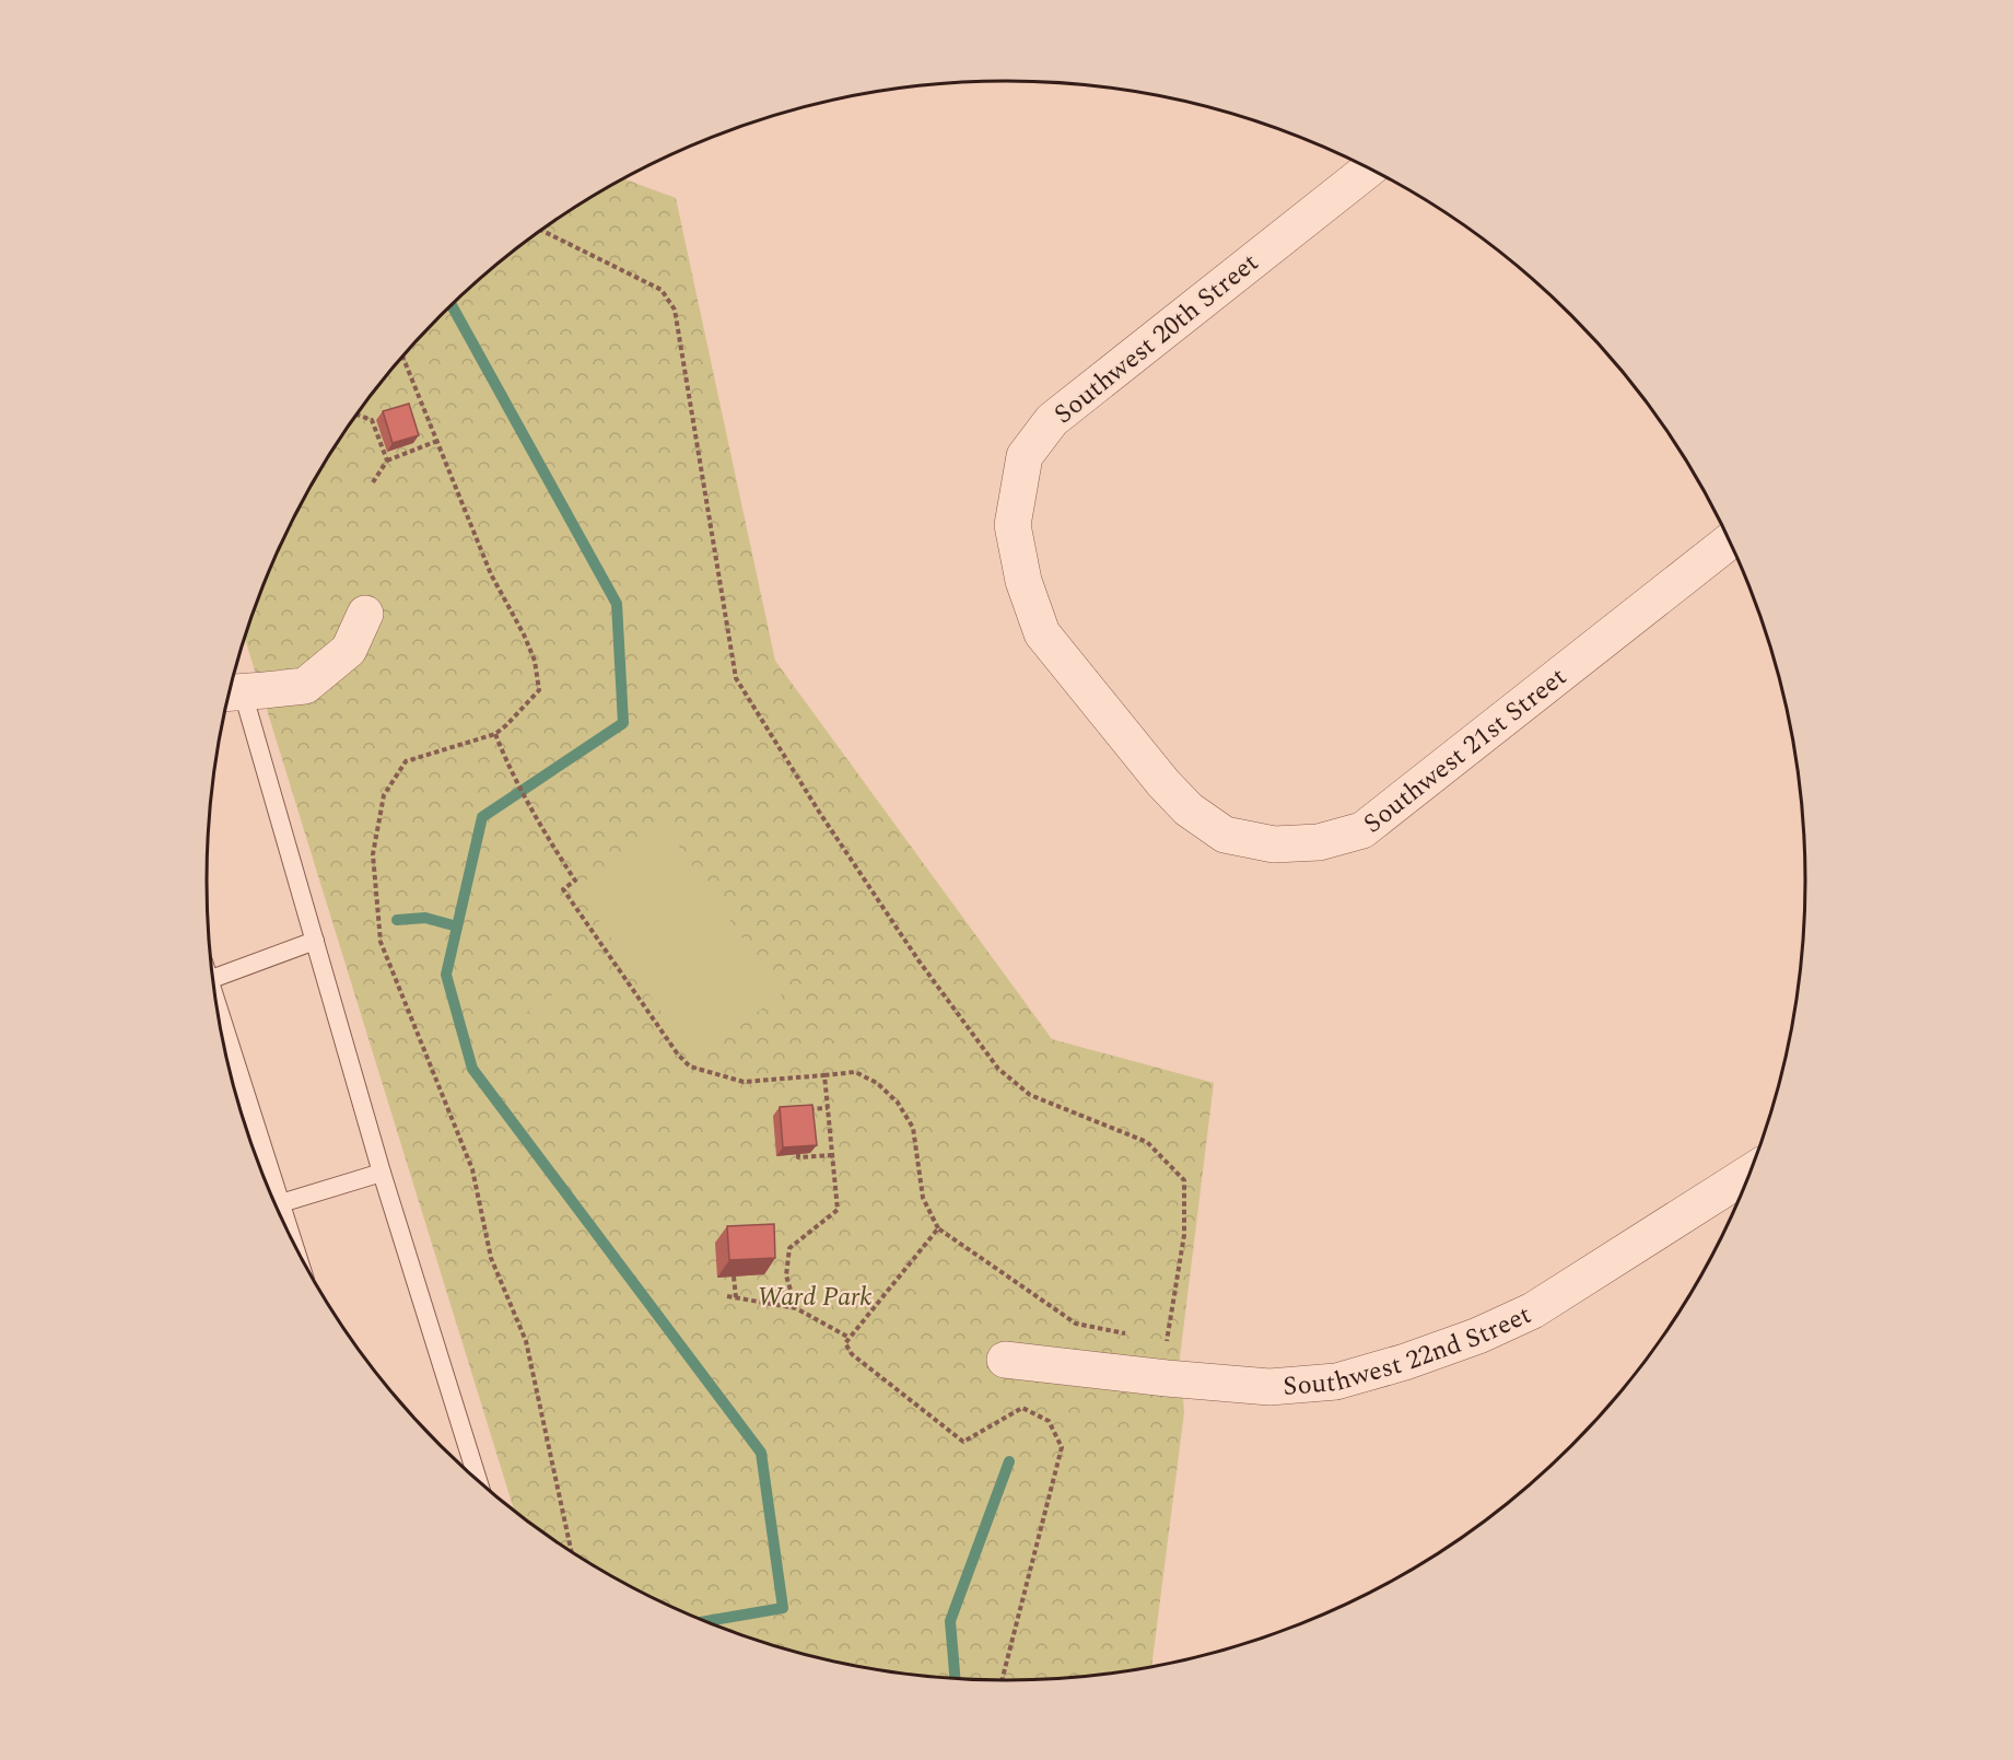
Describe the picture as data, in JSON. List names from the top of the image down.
{
  "streets": {
    "street": ["Southwest 20th Street", "Southwest 21st Street", "Southwest 22nd Street"]
  },
  "crossings": [
    ["Southwest 20th Street", "Southwest 21st Street"]
  ],
  "parks": ["Ward Park"]
}
